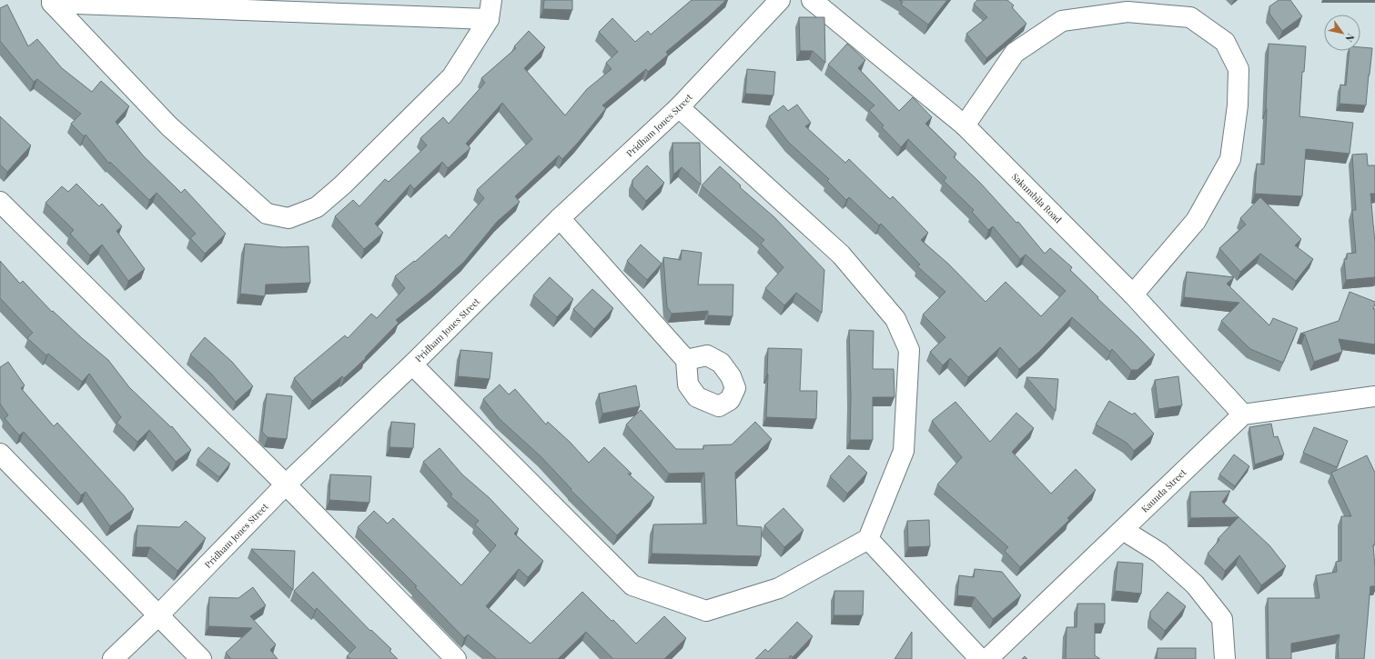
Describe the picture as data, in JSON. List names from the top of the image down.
{
  "streets": {
    "street": ["Pridham Jones Street", "Sakumbila Road", "Kaunda Street"]
  },
  "crossings": [
    ["Sakumbila Road", "Kaunda Street"]
  ],
  "north": "bottom right"
}
